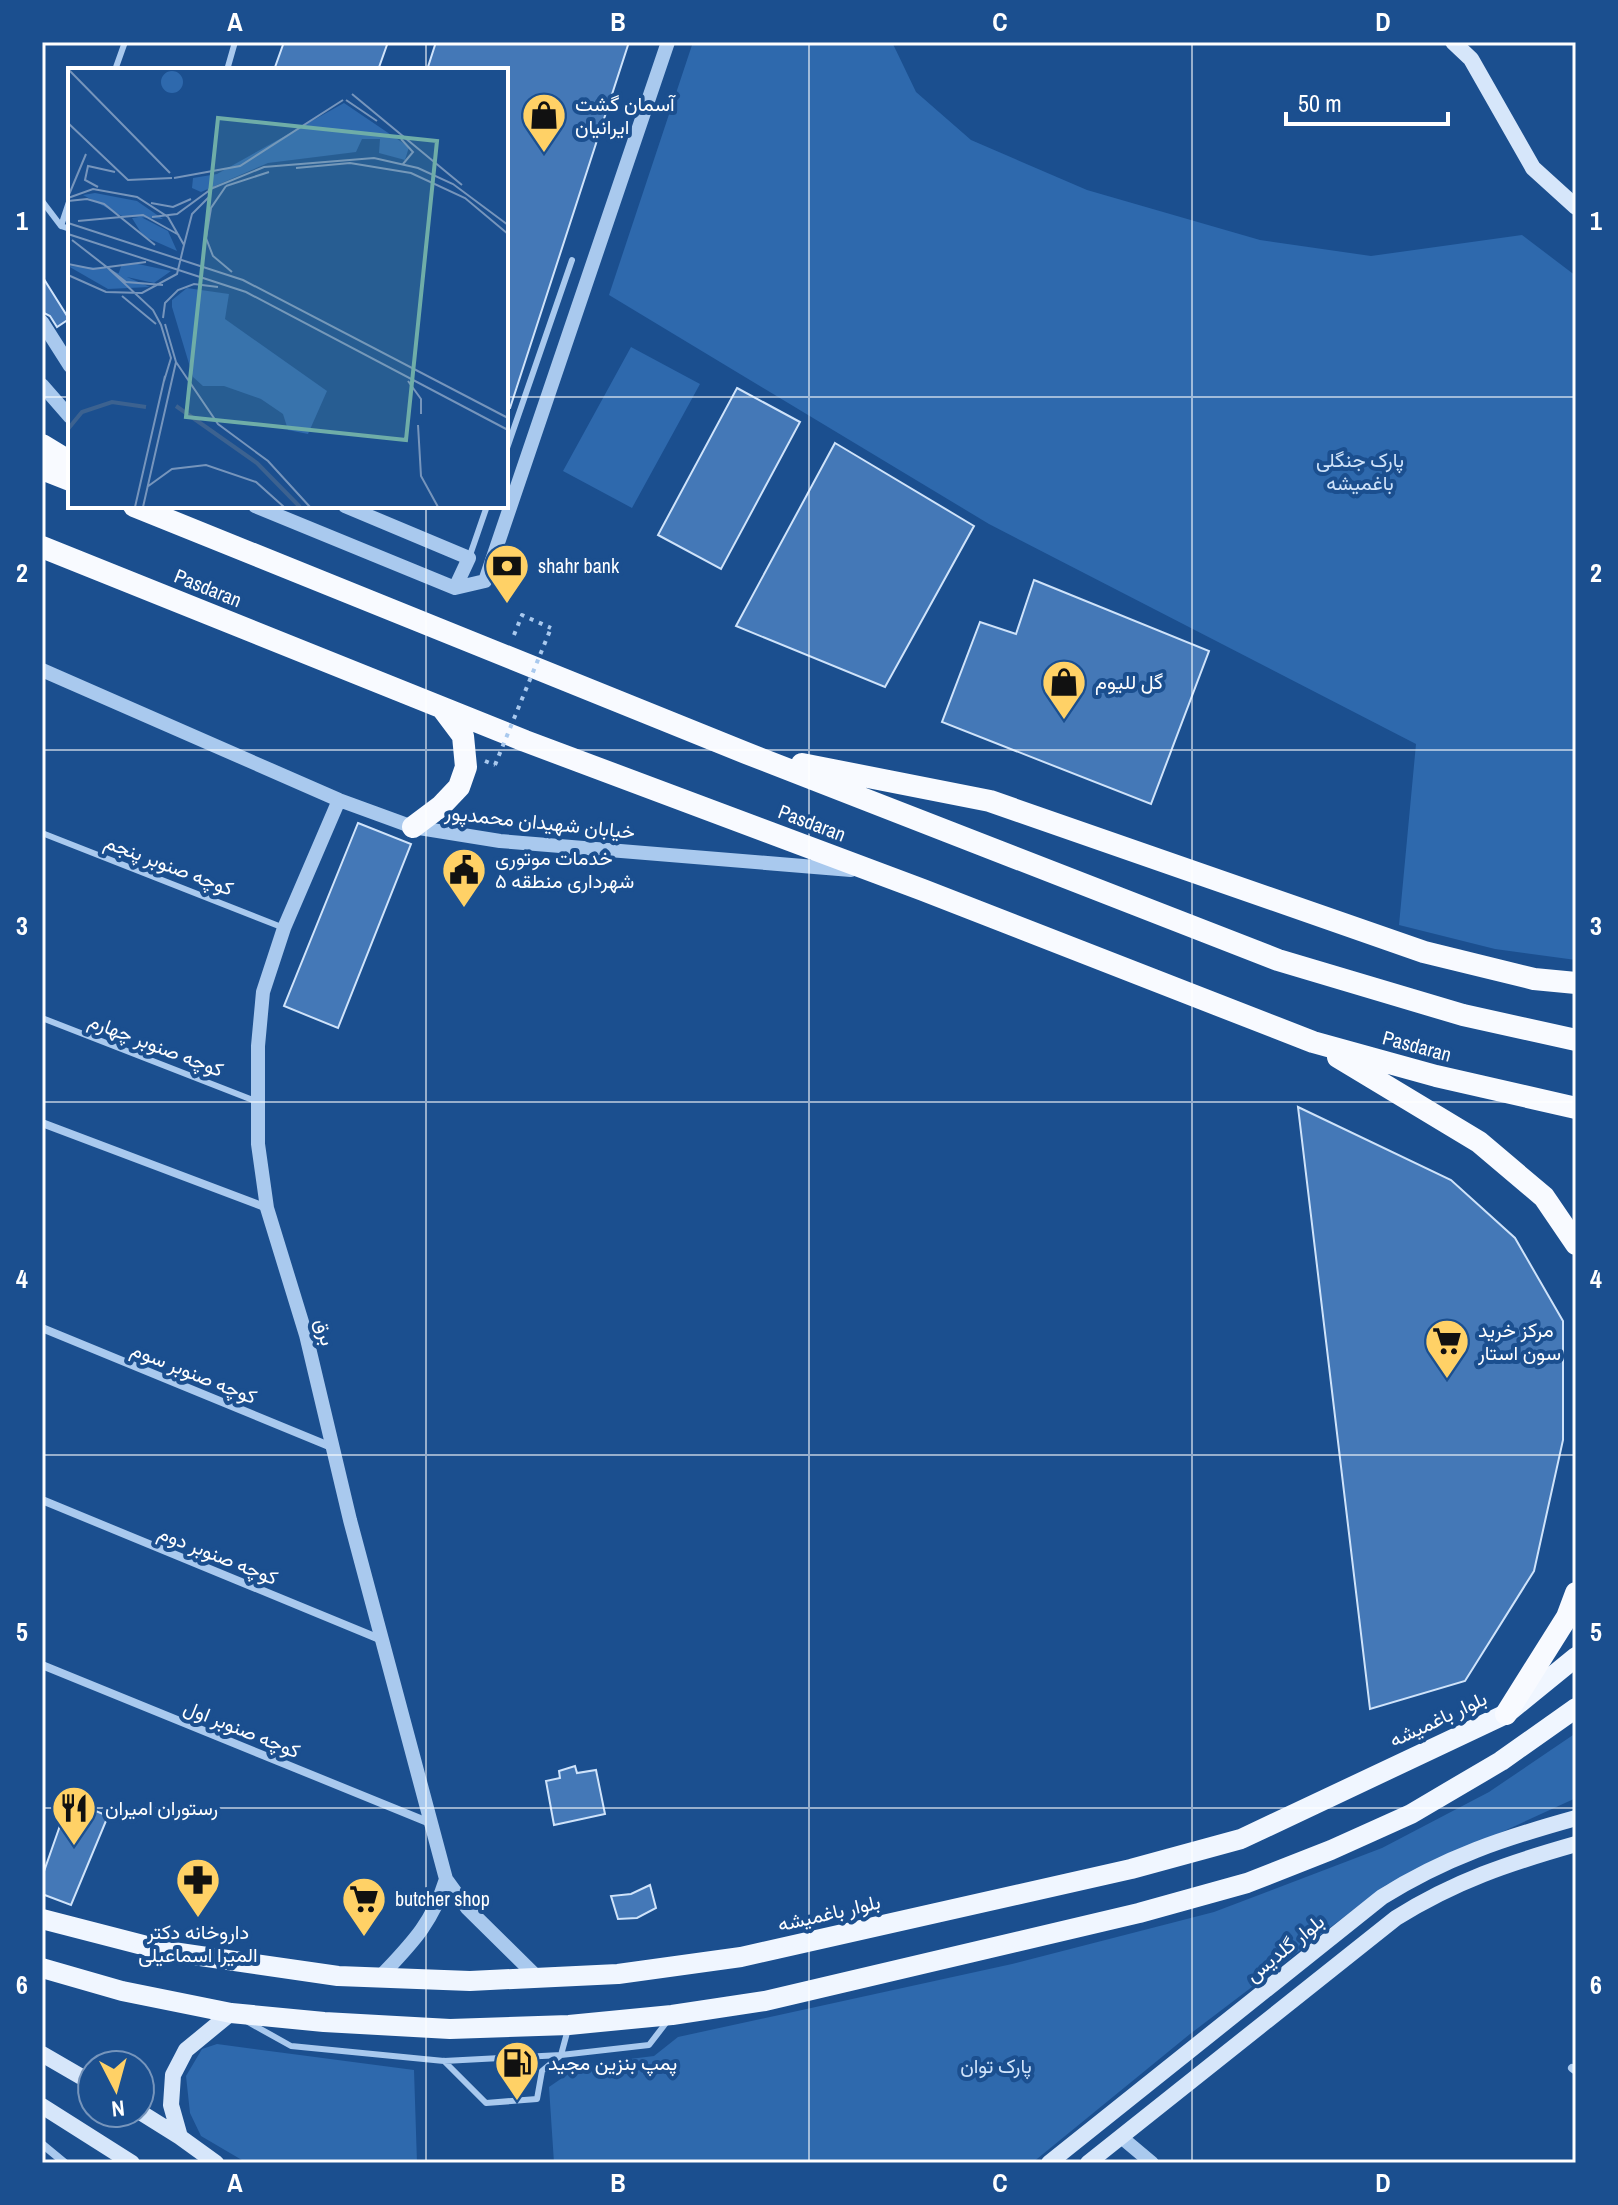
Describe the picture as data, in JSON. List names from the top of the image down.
{
  "streets": {
    "highway": ["Pasdaran"],
    "main road": ["بلوار باغمیشه", "بلوار گلدیس"],
    "street": [
      "خیابان شهیدان محمدپور",
      "برق",
      "کوچه صنوبر سوم",
      "کوچه صنوبر دوم",
      "کوچه صنوبر اول"
    ],
    "lane": ["کوچه صنوبر پنجم", "کوچه صنوبر چهارم"]
  },
  "crossings": [
    ["Pasdaran", "خیابان شهیدان محمدپور"],
    ["خیابان شهیدان محمدپور", "برق"],
    ["کوچه صنوبر پنجم", "برق"],
    ["کوچه صنوبر چهارم", "برق"],
    ["برق", "کوچه صنوبر سوم"],
    ["برق", "کوچه صنوبر دوم"],
    ["برق", "کوچه صنوبر اول"]
  ],
  "parks": ["پارک جنگلی باغمیشه", "پارک توان"],
  "places": {
    "shop": ["آسمان گشت ایرانیان", "گل للیوم"],
    "bank": ["shahr bank"],
    "public building": ["خدمات موتوری شهرداری منطقه ۵"],
    "supermarket": ["مرکز خرید سون استار", "butcher shop"],
    "restaurant": ["رستوران امیران"],
    "pharmacy": ["داروخانه دکتر المیرا اسماعیلی"],
    "fuel station": ["پمپ بنزین مجید"]
  },
  "scale_bar": "50 m",
  "north": "bottom",
  "grid": {
    "columns": [
      "A",
      "B",
      "C",
      "D"
    ],
    "rows": [
      "1",
      "2",
      "3",
      "4",
      "5",
      "6"
    ]
  }
}
